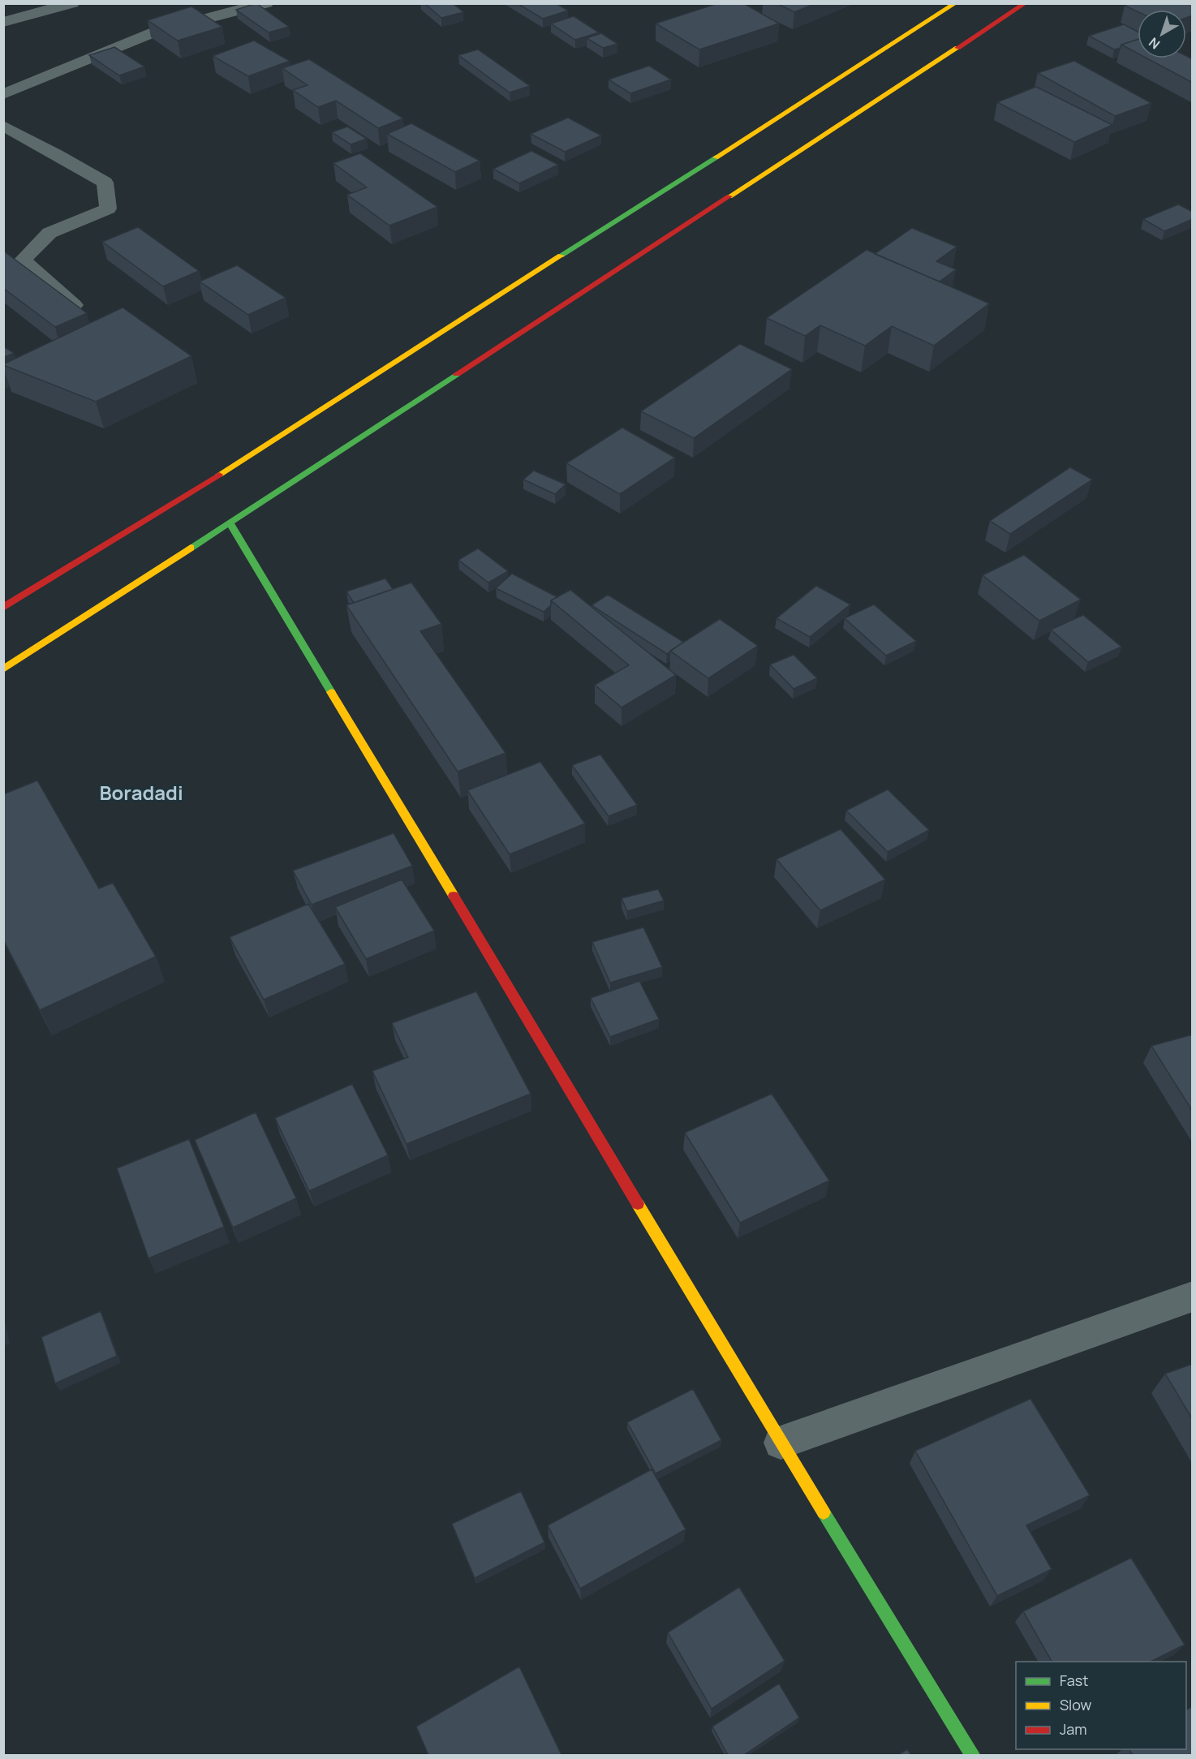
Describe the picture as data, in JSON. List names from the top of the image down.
{
  "districts": ["Boradadi"],
  "legend": ["Fast", "Slow", "Jam"],
  "north": "bottom left"
}
